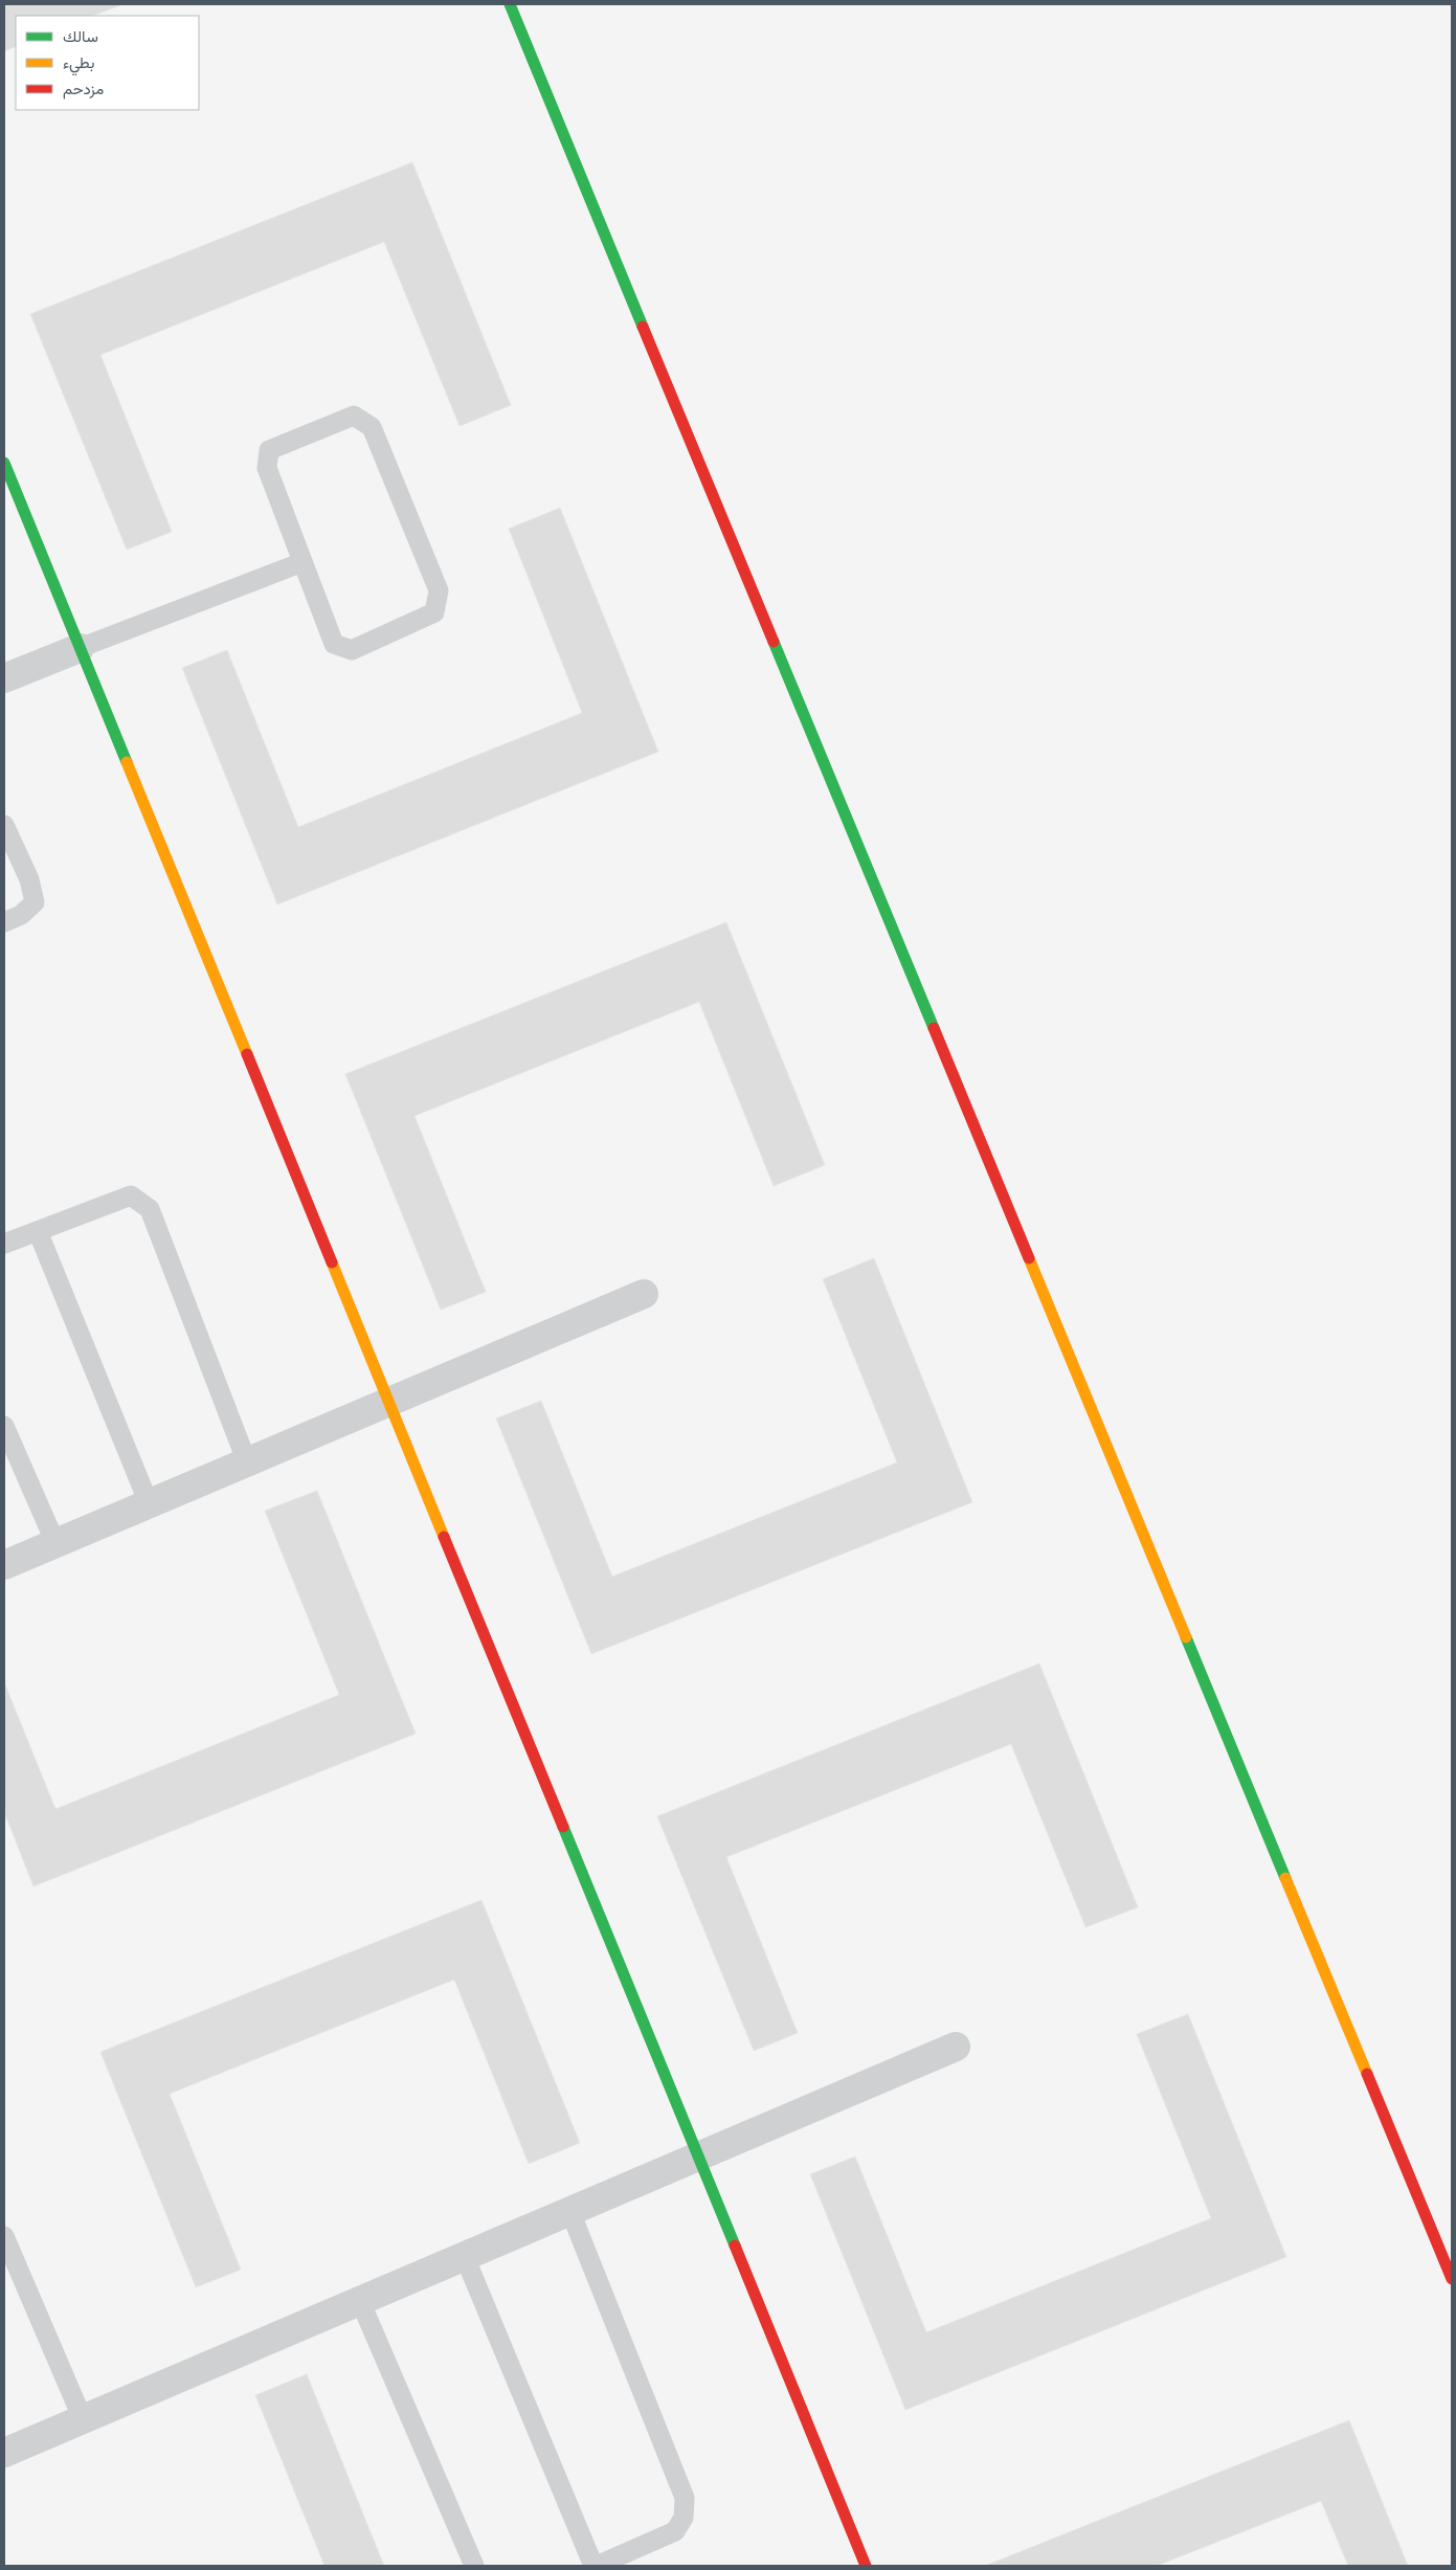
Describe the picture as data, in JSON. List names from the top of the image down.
{
  "legend": ["سالك", "بطيء", "مزدحم"]
}
